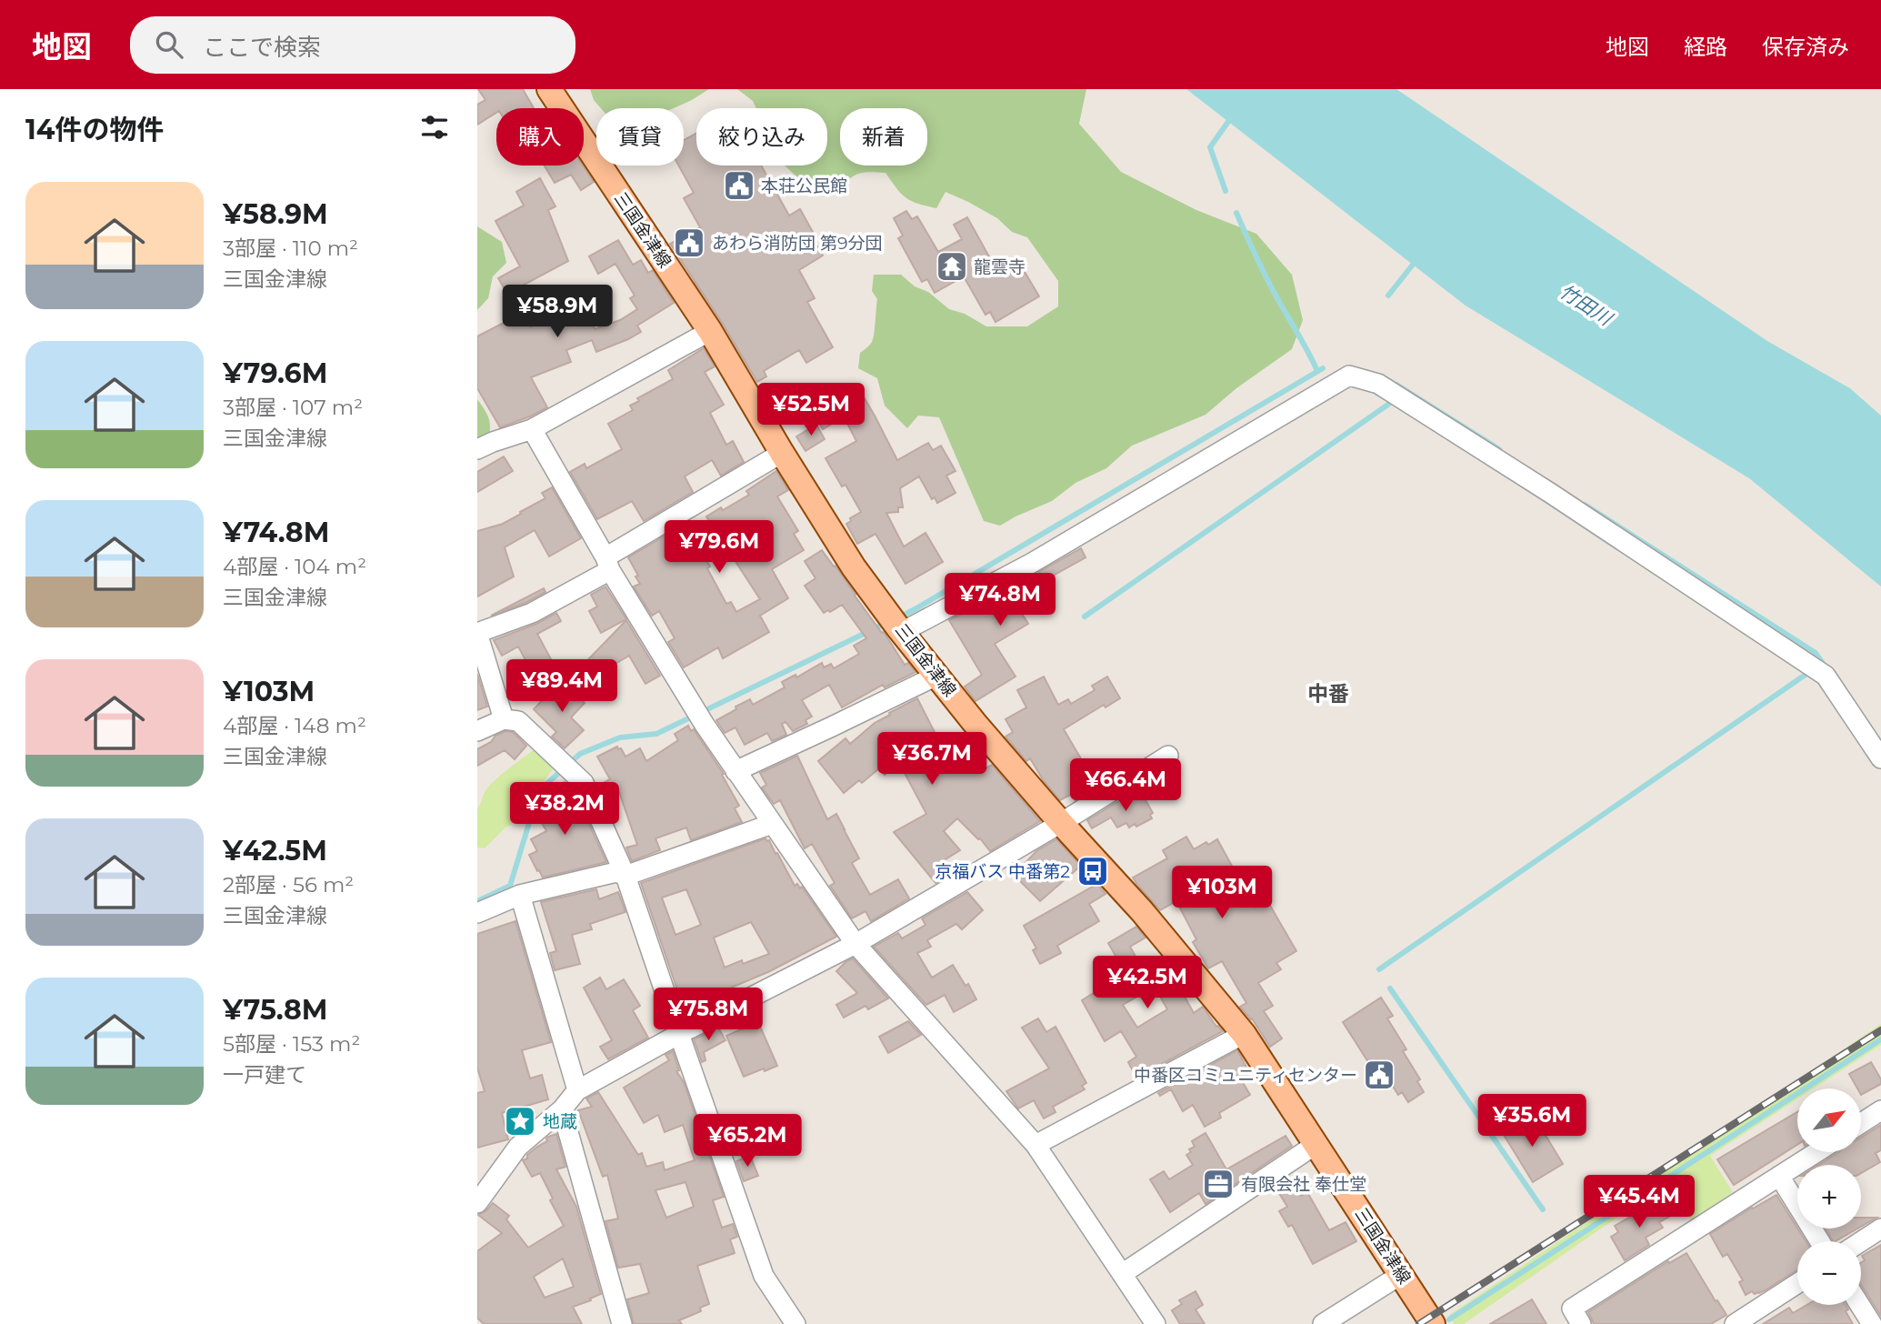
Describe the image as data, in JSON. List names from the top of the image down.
{
  "streets": {
    "main road": ["三国金津線"]
  },
  "districts": ["中番"],
  "water": ["竹田川"],
  "places": {
    "public building": ["本荘公民館", "あわら消防団 第9分団", "中番区コミュニティセンター"],
    "temple": ["龍雲寺"],
    "bus stop": ["京福バス 中番第2"],
    "place": ["地蔵"],
    "office": ["有限会社 奉仕堂"]
  },
  "north": "top right",
  "page": {
    "header": "地図",
    "search": "ここで検索",
    "nav": ["地図", "経路", "保存済み"],
    "heading": "14件の物件",
    "chip": [
      "購入",
      "賃貸",
      "絞り込み",
      "新着"
    ],
    "list": [
      {
        "name": "¥58.9M",
        "note": "3部屋 · 110 m² · 三国金津線"
      },
      {
        "name": "¥79.6M",
        "note": "3部屋 · 107 m² · 三国金津線"
      },
      {
        "name": "¥74.8M",
        "note": "4部屋 · 104 m² · 三国金津線"
      },
      {
        "name": "¥103M",
        "note": "4部屋 · 148 m² · 三国金津線"
      },
      {
        "name": "¥42.5M",
        "note": "2部屋 · 56 m² · 三国金津線"
      },
      {
        "name": "¥75.8M",
        "note": "5部屋 · 153 m² · 一戸建て"
      }
    ],
    "price": [
      "¥58.9M",
      "¥52.5M",
      "¥79.6M",
      "¥74.8M",
      "¥89.4M",
      "¥36.7M",
      "¥66.4M",
      "¥38.2M",
      "¥103M",
      "¥42.5M",
      "¥75.8M",
      "¥35.6M",
      "¥65.2M",
      "¥45.4M"
    ],
    "map_buttons": ["+", "−"]
  }
}
